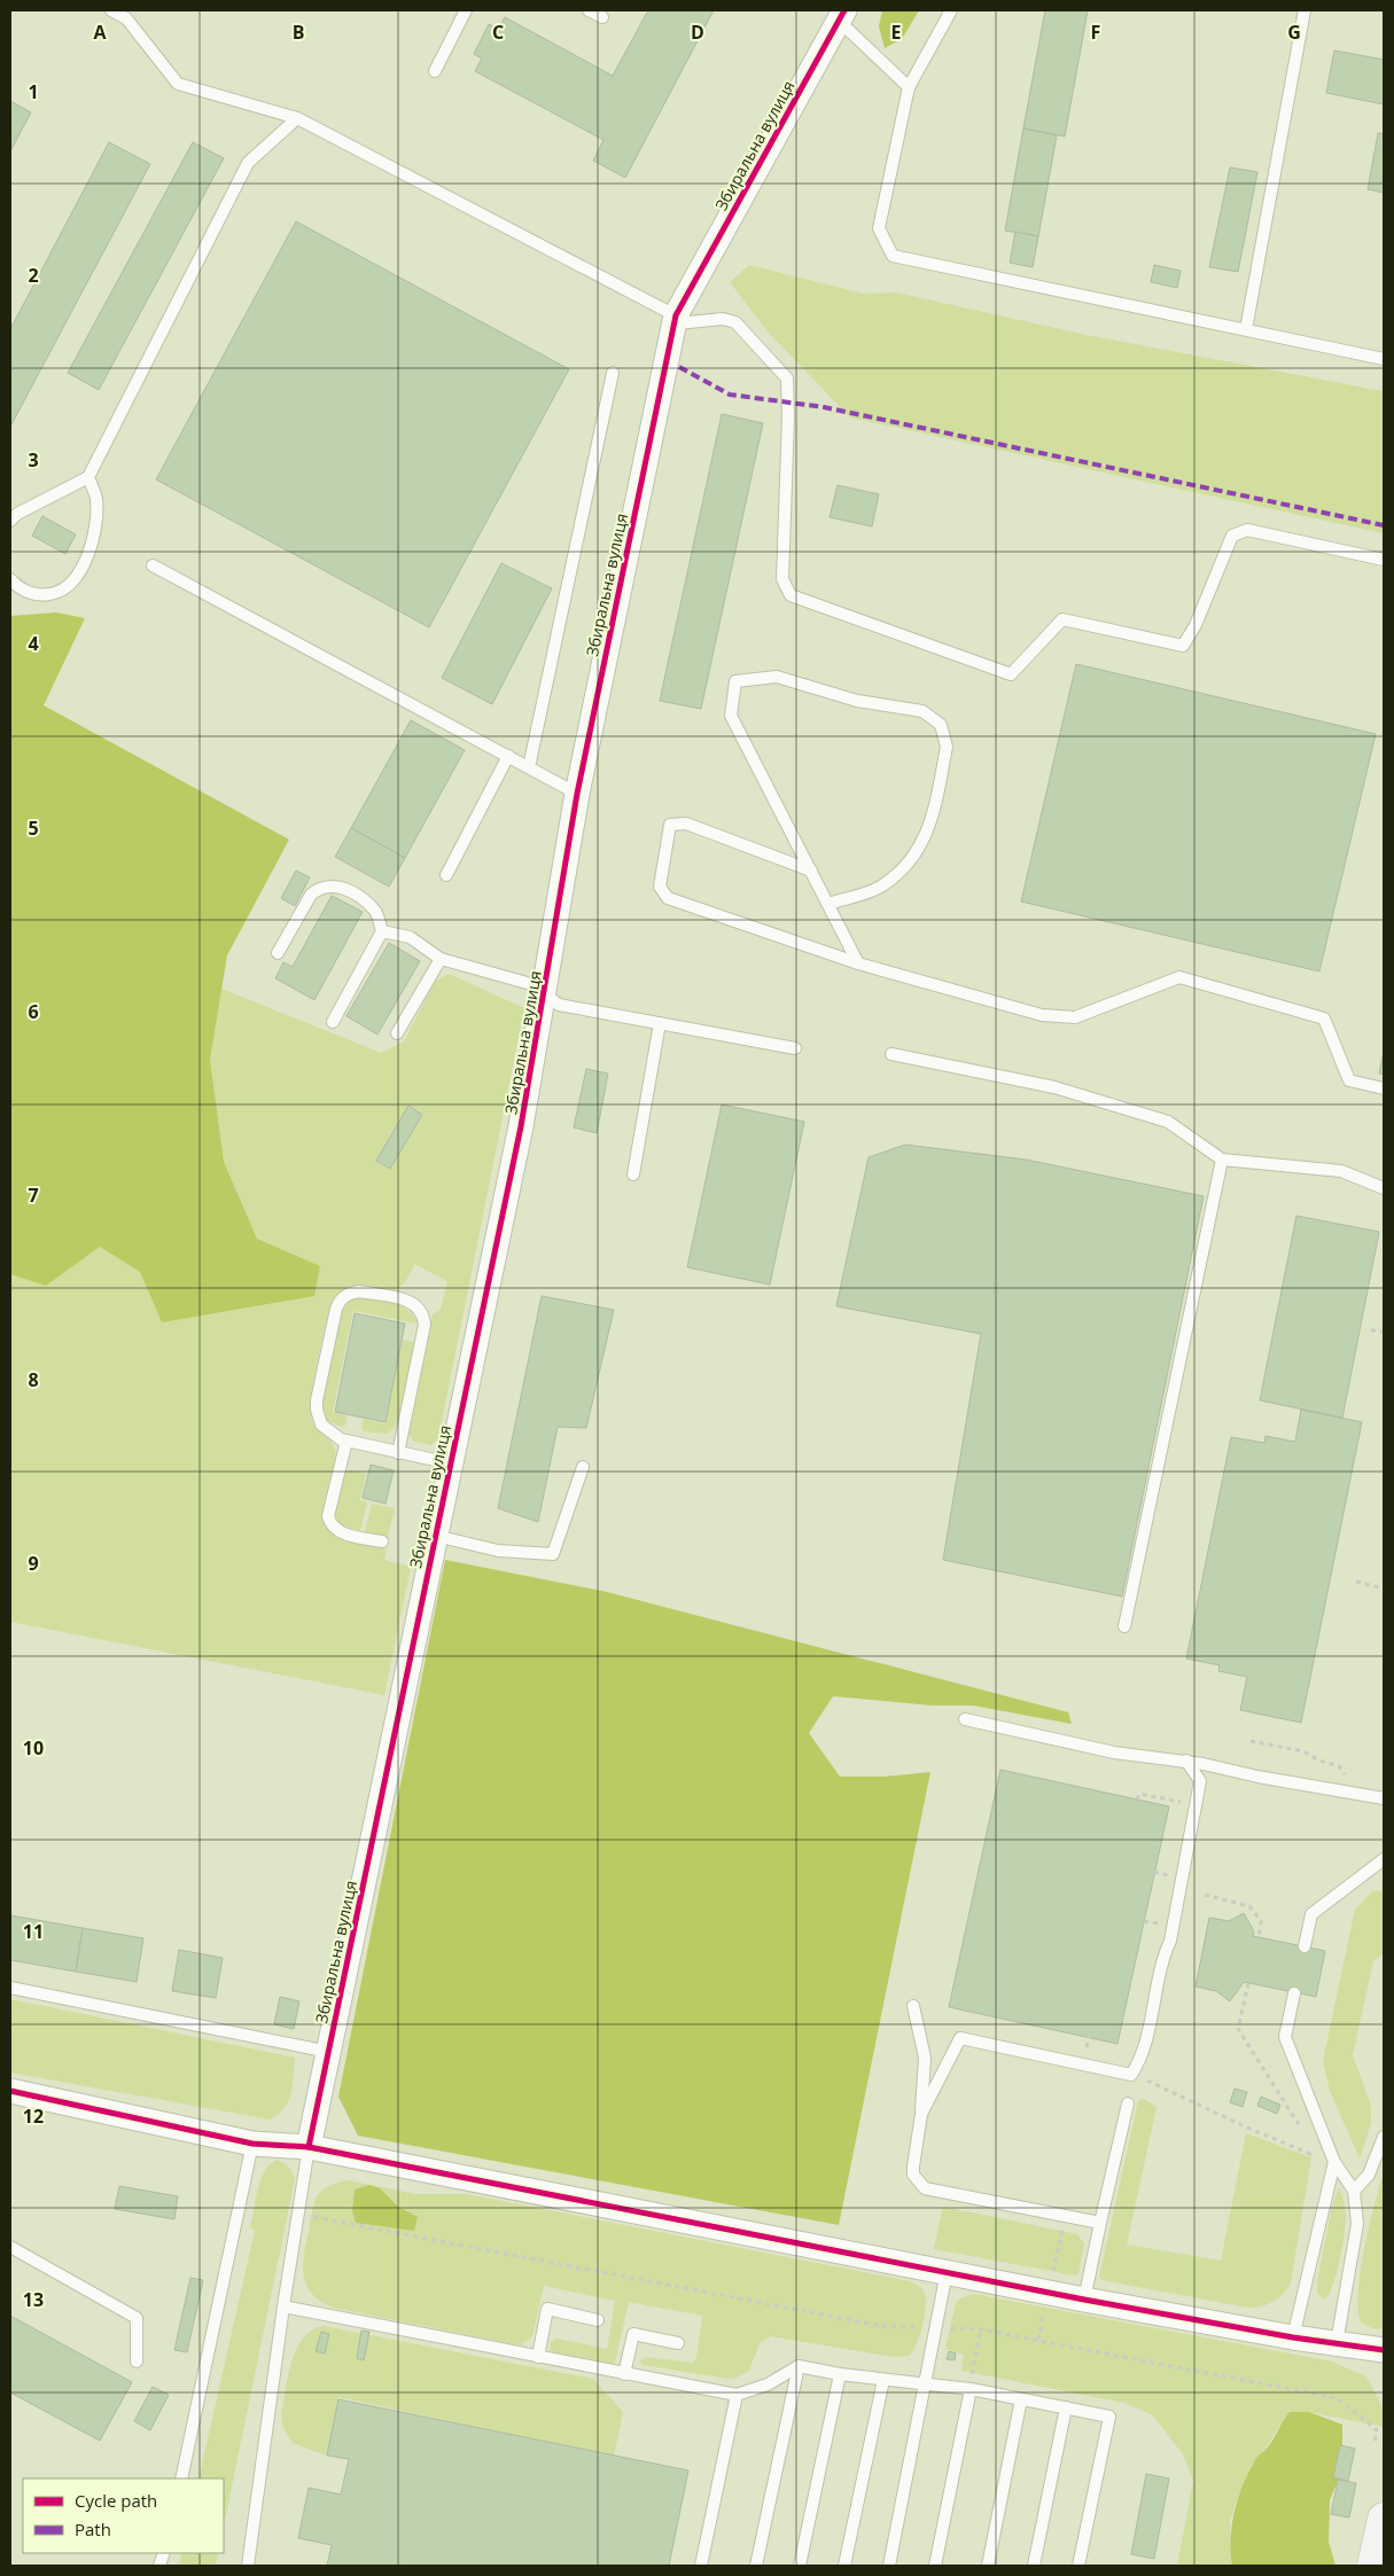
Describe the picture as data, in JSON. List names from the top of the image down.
{
  "streets": {
    "street": ["Збиральна вулиця"]
  },
  "legend": ["Cycle path", "Path"],
  "grid": {
    "columns": [
      "A",
      "B",
      "C",
      "D",
      "E",
      "F",
      "G"
    ],
    "rows": [
      "1",
      "2",
      "3",
      "4",
      "5",
      "6",
      "7",
      "8",
      "9",
      "10",
      "11",
      "12",
      "13"
    ]
  }
}
